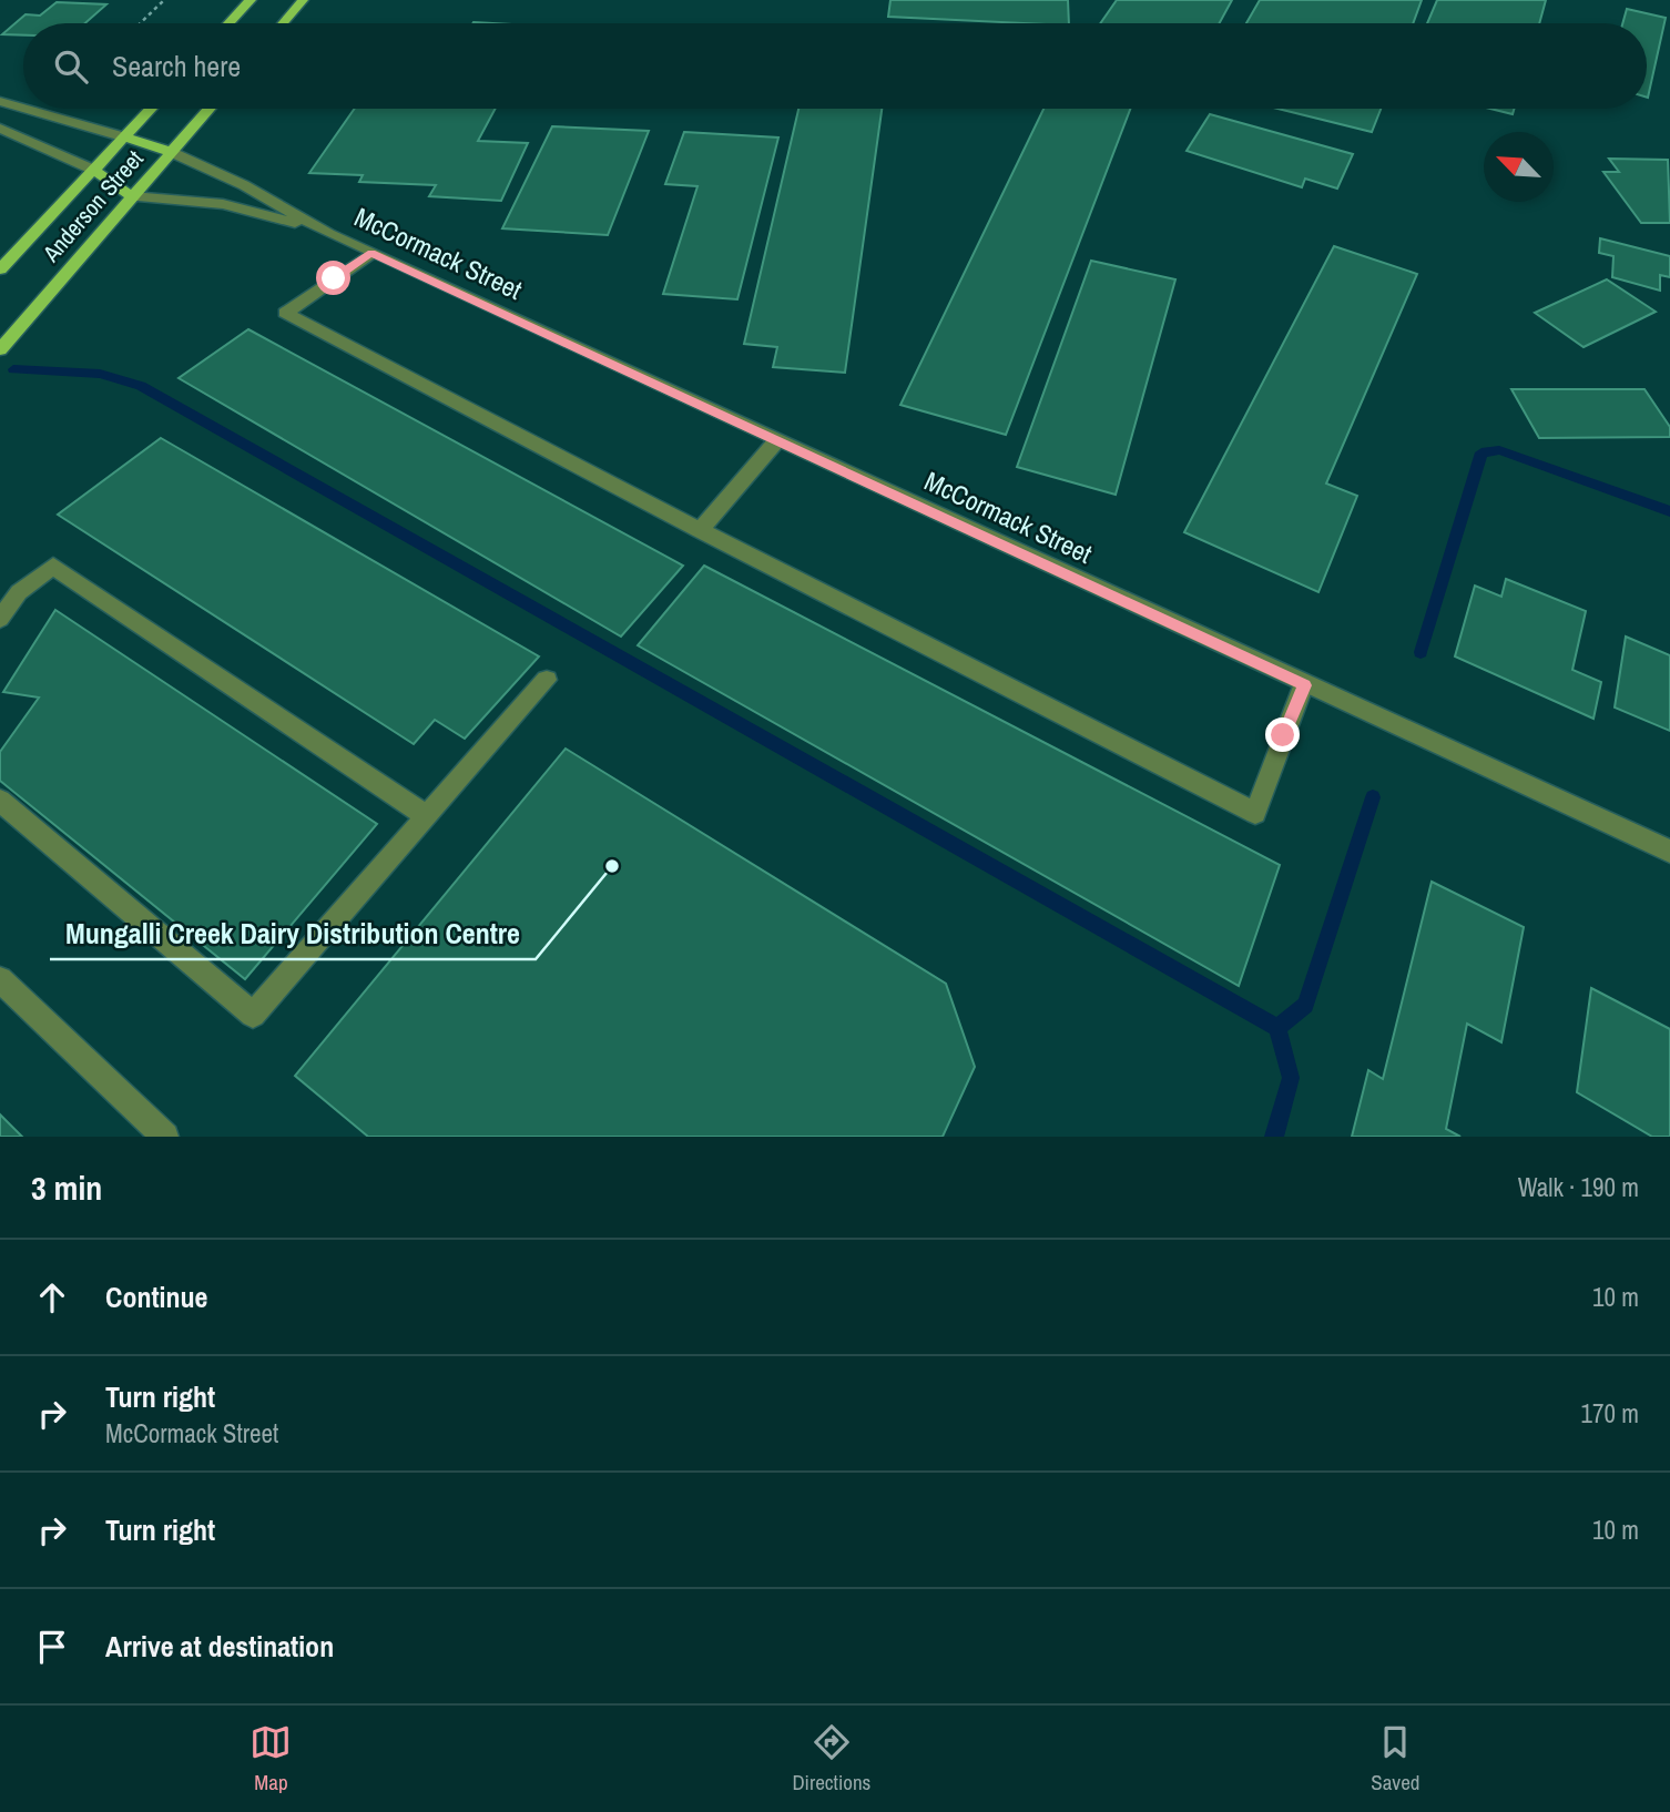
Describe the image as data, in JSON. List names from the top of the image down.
{
  "streets": {
    "main road": ["Anderson Street", "McCormack Street"]
  },
  "crossings": [
    ["Anderson Street", "McCormack Street"]
  ],
  "places": ["Mungalli Creek Dairy Distribution Centre"],
  "north": "top left",
  "page": {
    "search": "Search here",
    "heading": ["3 min", "Walk · 190 m"],
    "list": [
      ["Continue", "10 m"],
      ["Turn right", "McCormack Street", "170 m"],
      ["Turn right", "10 m"],
      "Arrive at destination"
    ],
    "nav": ["Map", "Directions", "Saved"]
  }
}
